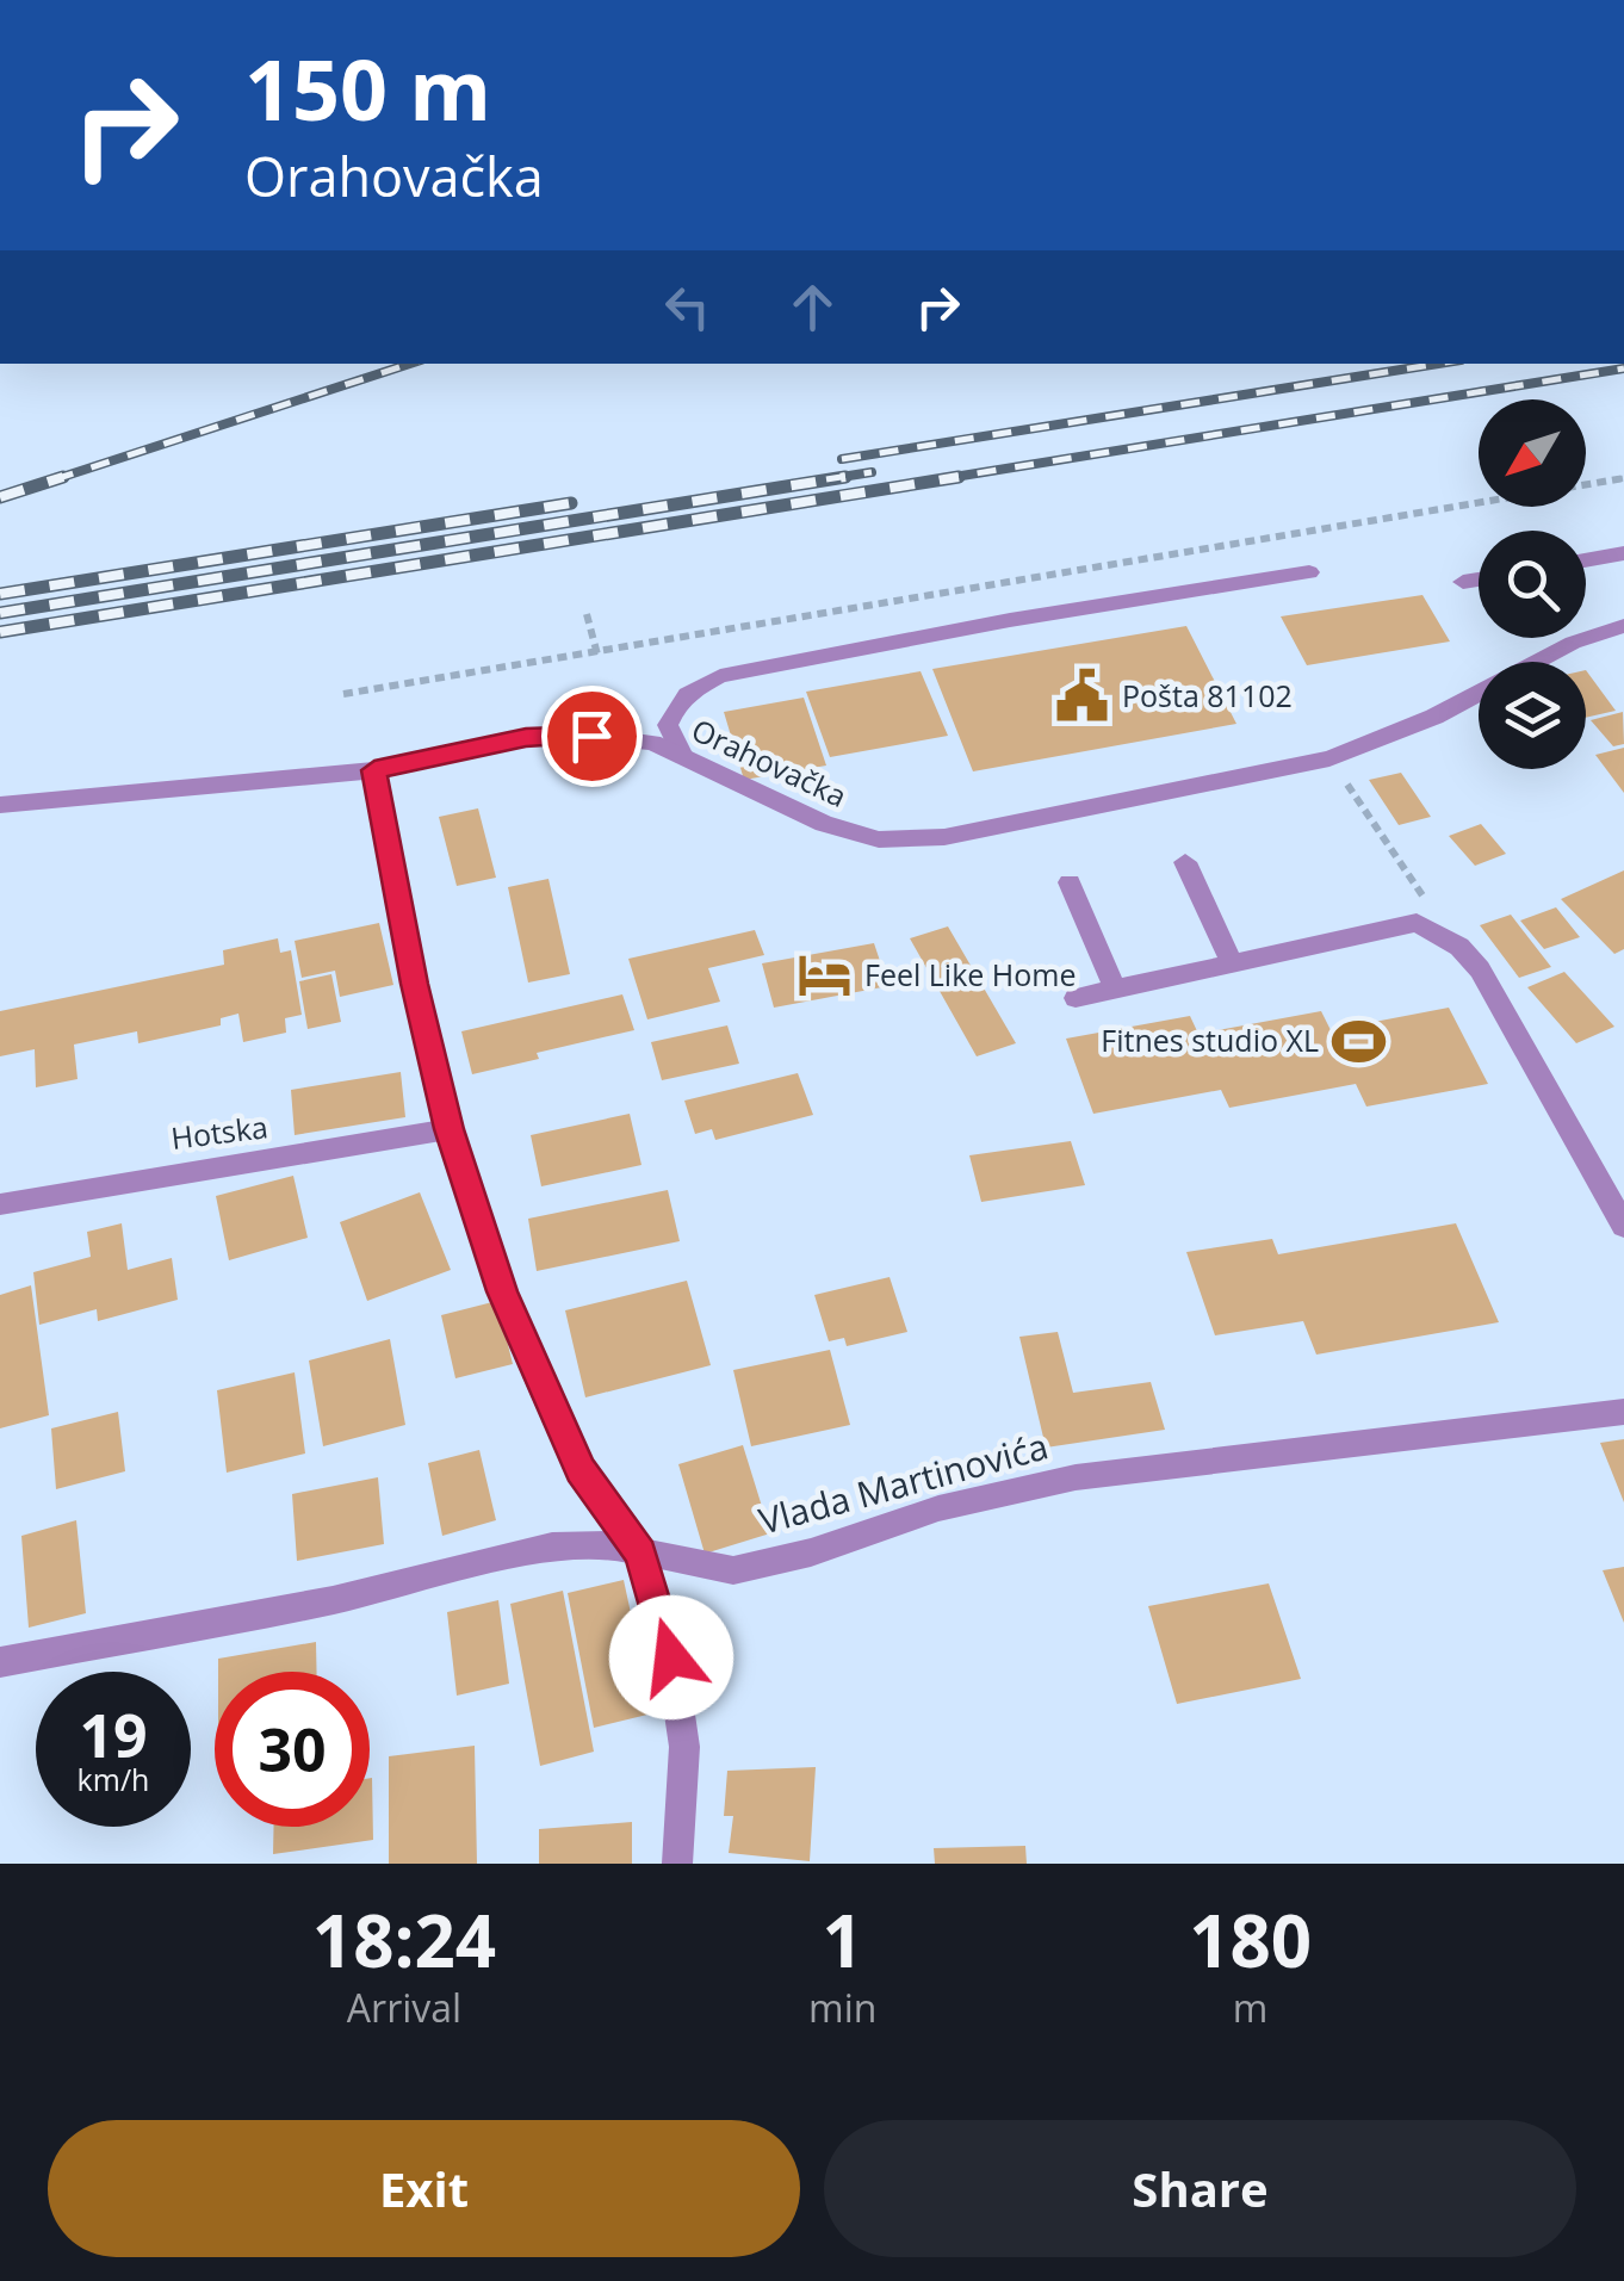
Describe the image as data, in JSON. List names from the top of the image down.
{
  "streets": {
    "street": ["Orahovačka", "Hotska", "Vlada Martinovića"]
  },
  "places": {
    "public building": ["Pošta 81102"],
    "hotel": ["Feel Like Home"],
    "sports": ["Fitnes studio XL"]
  },
  "north": "bottom left",
  "page": {
    "turn": ["150 m", "Orahovačka"],
    "speed": "19 km/h",
    "limit": "30",
    "eta": [
      "18:24",
      "Arrival",
      "1",
      "min",
      "180",
      "m"
    ],
    "buttons": ["Exit", "Share"]
  }
}
